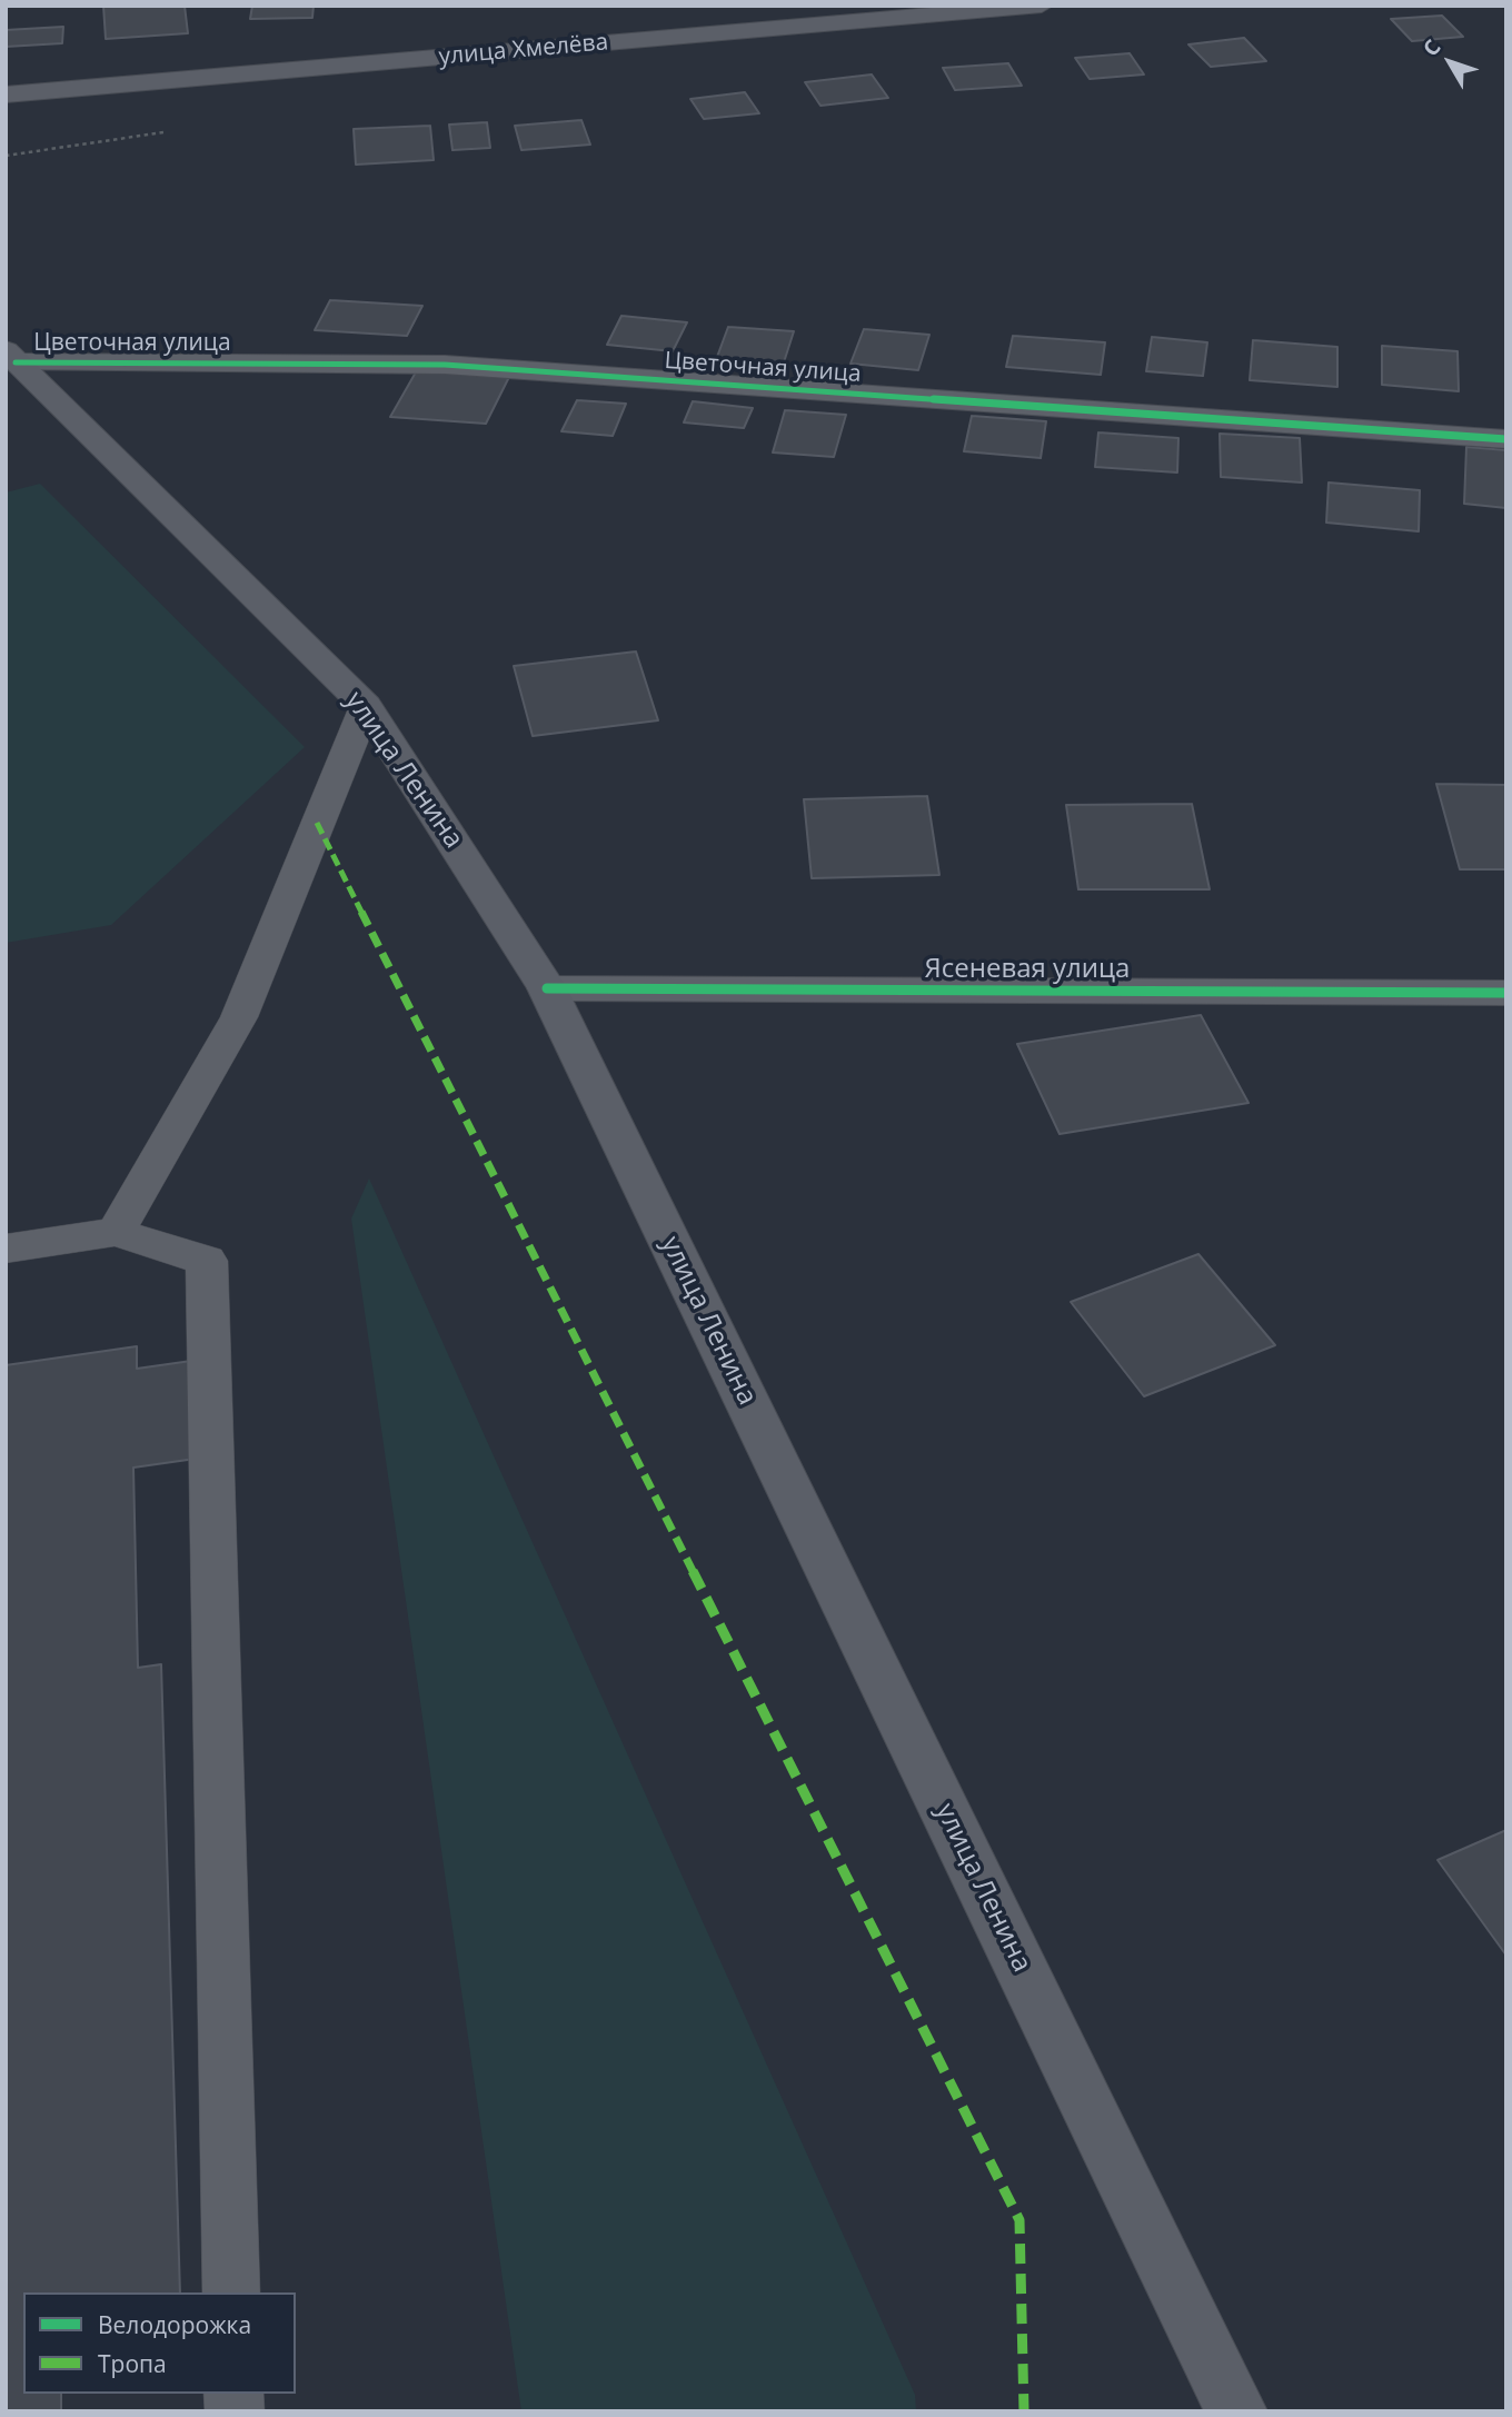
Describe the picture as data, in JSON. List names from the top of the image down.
{
  "streets": {
    "main road": ["улица Хмелёва", "улица Ленина"],
    "street": ["Цветочная улица", "Ясеневая улица"]
  },
  "crossings": [
    ["Цветочная улица", "улица Ленина"],
    ["улица Ленина", "Ясеневая улица"]
  ],
  "legend": ["Велодорожка", "Тропа"],
  "north": "top left"
}
